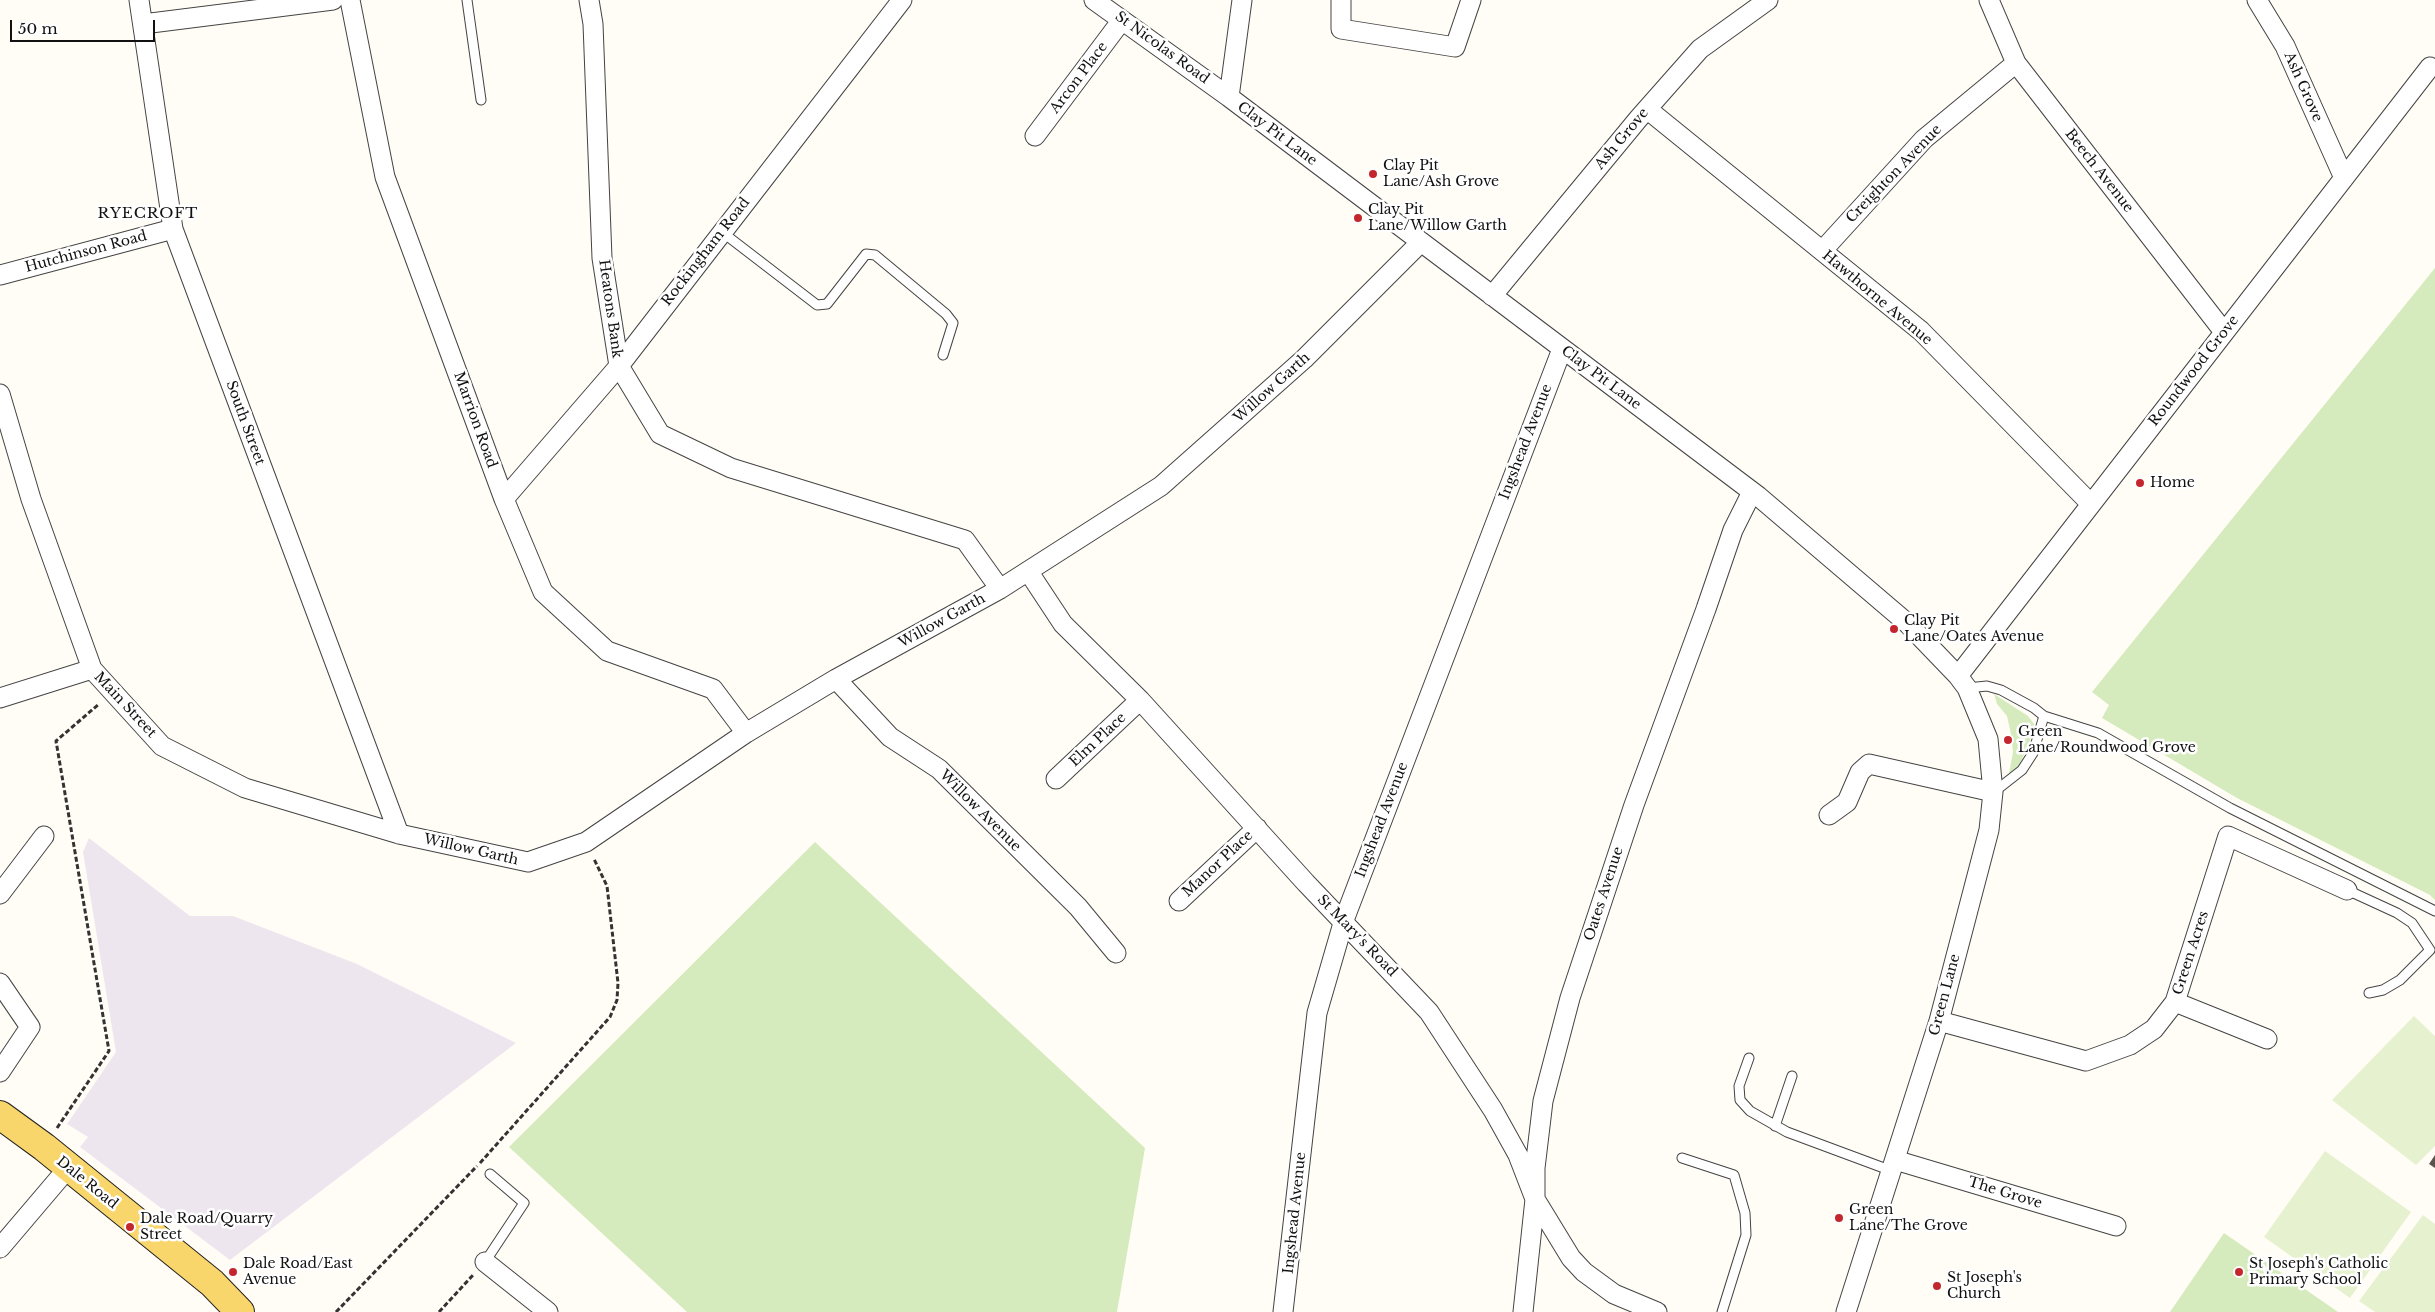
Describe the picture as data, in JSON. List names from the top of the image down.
{
  "streets": {
    "main road": ["Dale Road"],
    "street": [
      "St Nicolas Road",
      "Arcon Place",
      "Ash Grove",
      "Clay Pit Lane",
      "Beech Avenue",
      "Creighton Avenue",
      "Hutchinson Road",
      "Rockingham Road",
      "Hawthorne Avenue",
      "Heatons Bank",
      "Roundwood Grove",
      "Willow Garth",
      "Marrion Road",
      "South Street",
      "Ingshead Avenue",
      "Main Street",
      "Elm Place",
      "Willow Avenue",
      "Manor Place",
      "Oates Avenue",
      "St Mary's Road",
      "Green Acres",
      "Green Lane",
      "The Grove"
    ]
  },
  "crossings": [
    ["St Nicolas Road", "Arcon Place"],
    ["St Nicolas Road", "Clay Pit Lane"],
    ["Ash Grove", "Clay Pit Lane"],
    ["Ash Grove", "Hawthorne Avenue"],
    ["Ash Grove", "Roundwood Grove"],
    ["Clay Pit Lane", "Roundwood Grove"],
    ["Clay Pit Lane", "Willow Garth"],
    ["Clay Pit Lane", "Ingshead Avenue"],
    ["Clay Pit Lane", "Oates Avenue"],
    ["Clay Pit Lane", "Green Lane"],
    ["Beech Avenue", "Creighton Avenue"],
    ["Beech Avenue", "Roundwood Grove"],
    ["Creighton Avenue", "Hawthorne Avenue"],
    ["Hutchinson Road", "South Street"],
    ["Rockingham Road", "Heatons Bank"],
    ["Rockingham Road", "Marrion Road"],
    ["Hawthorne Avenue", "Roundwood Grove"],
    ["Heatons Bank", "Willow Garth"],
    ["Roundwood Grove", "Green Lane"],
    ["Willow Garth", "Marrion Road"],
    ["Willow Garth", "South Street"],
    ["Willow Garth", "Main Street"],
    ["Willow Garth", "Willow Avenue"],
    ["Willow Garth", "St Mary's Road"],
    ["South Street", "Main Street"],
    ["Ingshead Avenue", "St Mary's Road"],
    ["Elm Place", "St Mary's Road"],
    ["Manor Place", "St Mary's Road"],
    ["Oates Avenue", "St Mary's Road"],
    ["Green Acres", "Green Lane"],
    ["Green Lane", "The Grove"]
  ],
  "districts": ["RYECROFT"],
  "places": [
    "Clay Pit Lane/Ash Grove",
    "Clay Pit Lane/Willow Garth",
    "Home",
    "Clay Pit Lane/Oates Avenue",
    "Green Lane/Roundwood Grove",
    "Green Lane/The Grove",
    "Dale Road/Quarry Street",
    "Dale Road/East Avenue",
    "St Joseph's Catholic Primary School",
    "St Joseph's Church"
  ],
  "scale_bar": "50 m"
}
